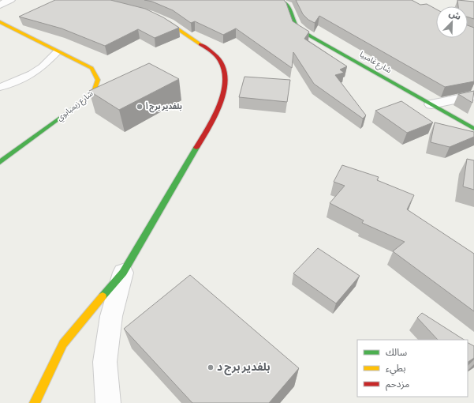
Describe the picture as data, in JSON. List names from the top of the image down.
{
  "streets": {
    "street": ["شارع غامبيا", "شارع زيمبابوي"]
  },
  "places": ["بلفدير برج أ", "بلفدير برج د"],
  "legend": ["سالك", "بطيء", "مزدحم"],
  "north": "top right"
}
